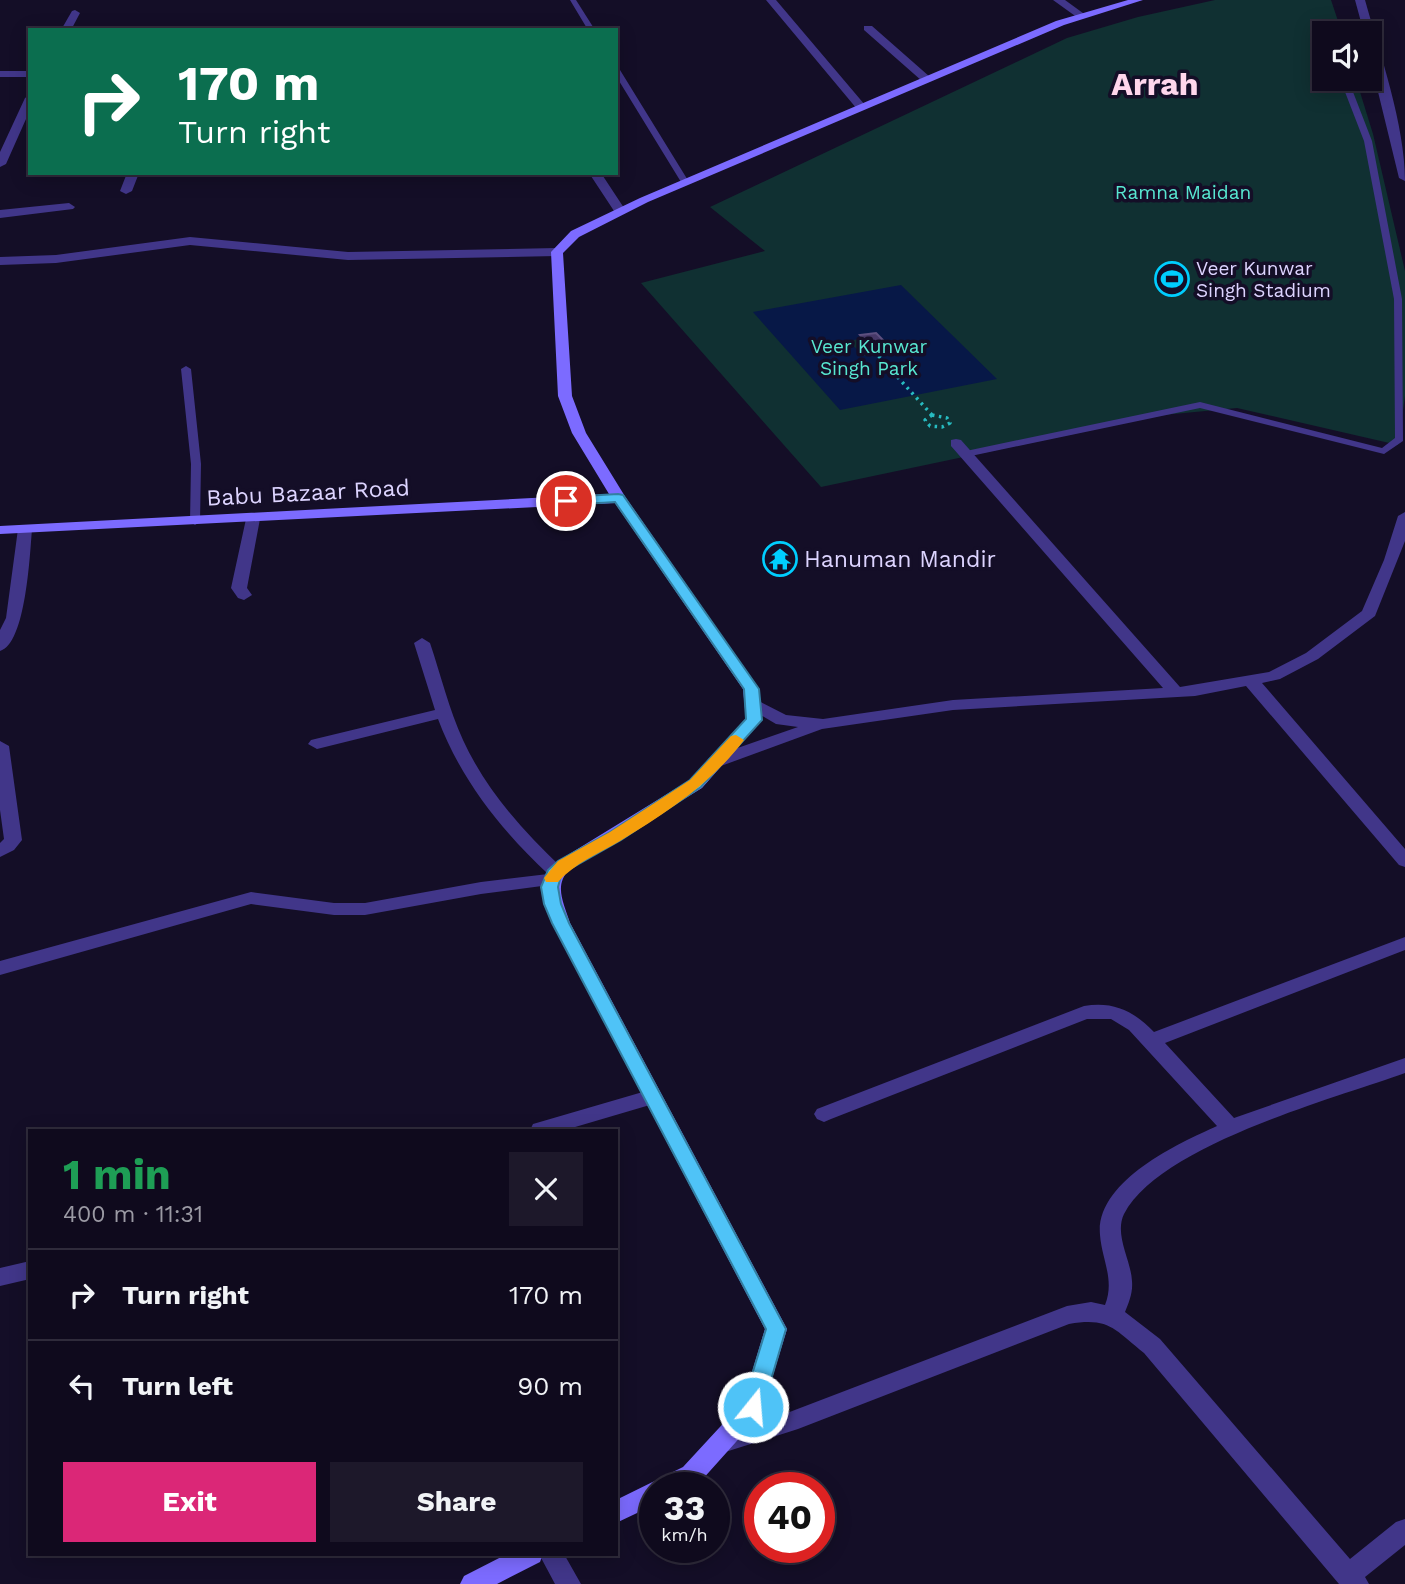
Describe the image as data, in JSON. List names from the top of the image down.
{
  "streets": {
    "street": ["Babu Bazaar Road"]
  },
  "districts": ["Arrah"],
  "parks": ["Ramna Maidan", "Veer Kunwar Singh Park"],
  "places": {
    "sports": ["Veer Kunwar Singh Stadium"],
    "temple": ["Hanuman Mandir"]
  },
  "page": {
    "turn": ["170 m", "Turn right"],
    "heading": ["1 min", "400 m · 11:31"],
    "list": [
      {
        "name": "Turn right",
        "value": "170 m"
      },
      {
        "name": "Turn left",
        "value": "90 m"
      }
    ],
    "buttons": ["Exit", "Share"],
    "speed": "33 km/h",
    "limit": "40"
  }
}
